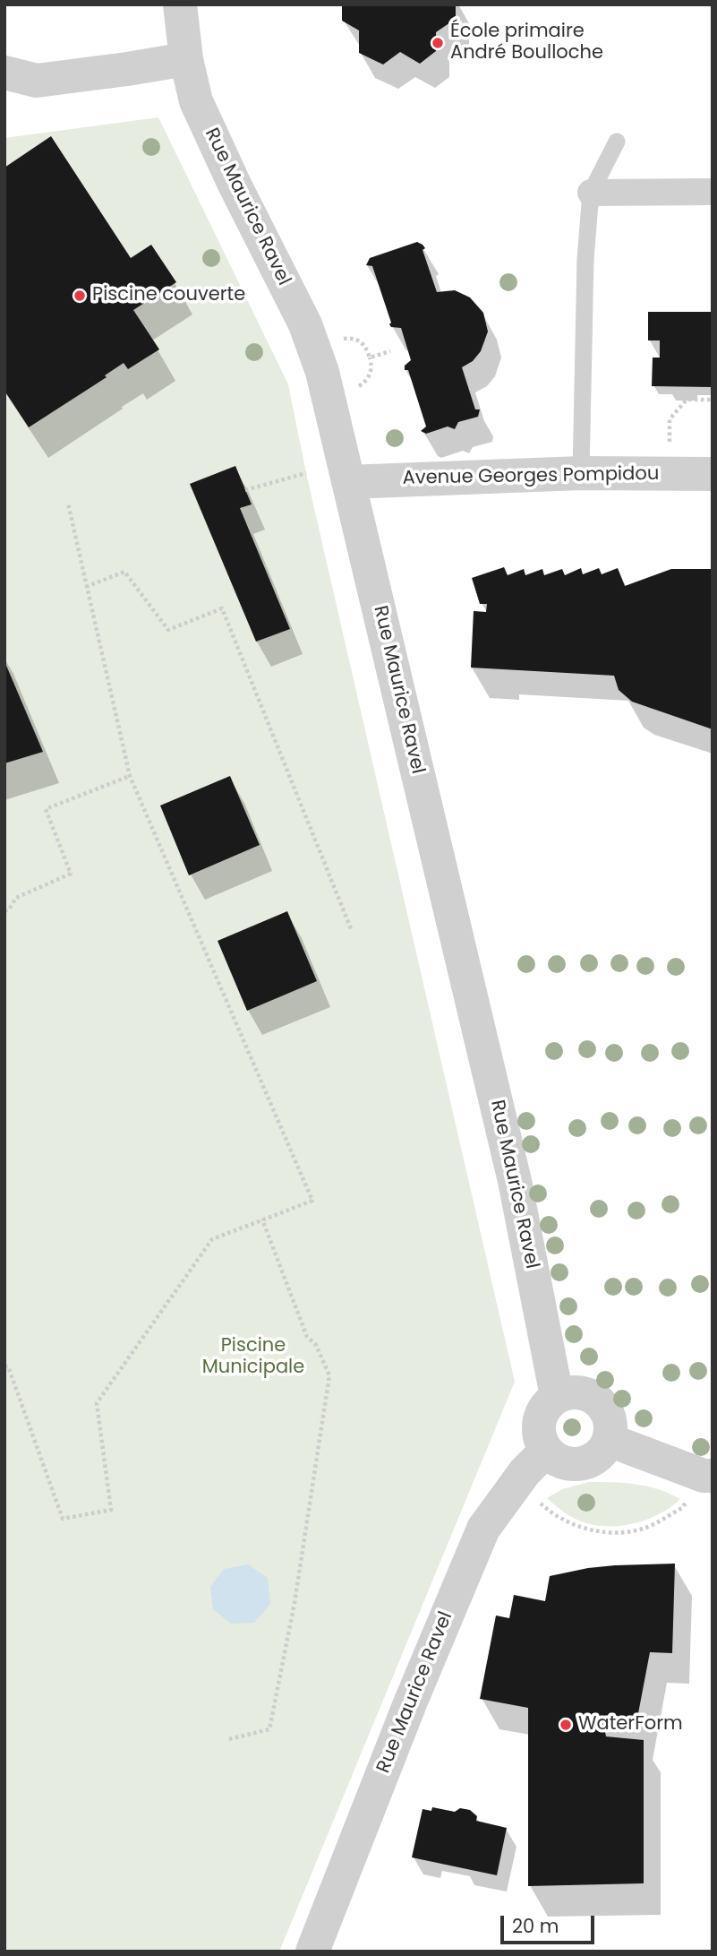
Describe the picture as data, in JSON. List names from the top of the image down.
{
  "streets": {
    "street": ["Rue Maurice Ravel", "Avenue Georges Pompidou"]
  },
  "crossings": [
    ["Rue Maurice Ravel", "Avenue Georges Pompidou"]
  ],
  "parks": ["Piscine Municipale"],
  "places": ["École primaire André Boulloche", "Piscine couverte", "WaterForm"],
  "scale_bar": "20 m"
}
